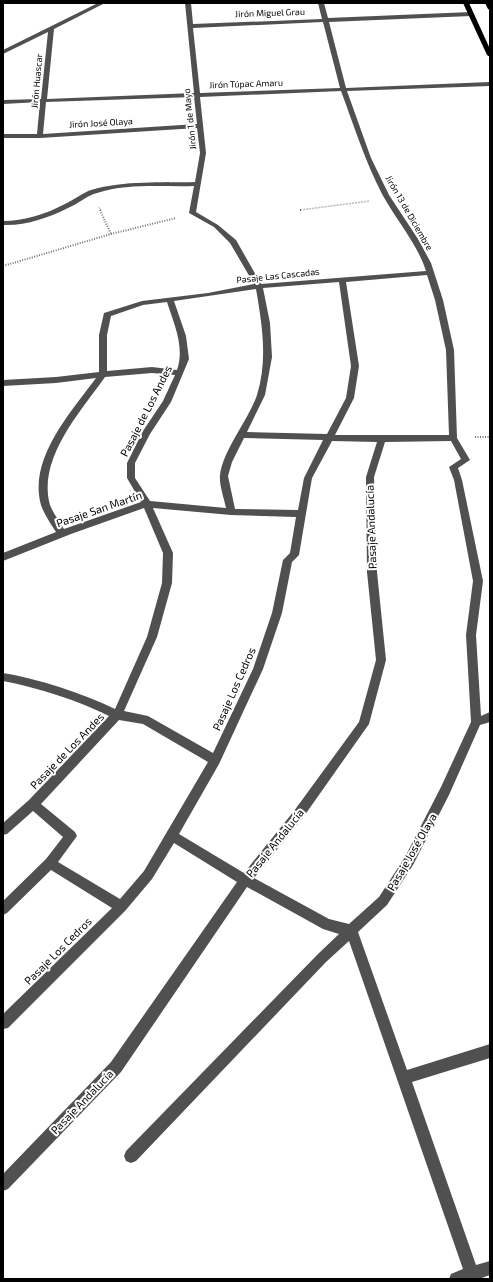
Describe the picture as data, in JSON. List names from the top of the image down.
{
  "streets": {
    "street": [
      "Jirón Miguel Grau",
      "Jirón Huascar",
      "Jirón Túpac Amaru",
      "Jirón 1 de Mayo",
      "Jirón José Olaya",
      "Jirón 13 de Diciembre",
      "Pasaje Las Cascadas",
      "Pasaje de Los Andes",
      "Pasaje San Martín",
      "Pasaje Andalucía",
      "Pasaje Los Cedros",
      "Pasaje José Olaya"
    ]
  },
  "crossings": [
    ["Jirón Miguel Grau", "Jirón 1 de Mayo"],
    ["Jirón Miguel Grau", "Jirón 13 de Diciembre"],
    ["Jirón Huascar", "Jirón Túpac Amaru"],
    ["Jirón Huascar", "Jirón José Olaya"],
    ["Jirón Túpac Amaru", "Jirón 1 de Mayo"],
    ["Jirón Túpac Amaru", "Jirón 13 de Diciembre"],
    ["Jirón 1 de Mayo", "Jirón José Olaya"],
    ["Jirón 13 de Diciembre", "Pasaje Las Cascadas"],
    ["Pasaje Las Cascadas", "Pasaje de Los Andes"],
    ["Pasaje Las Cascadas", "Pasaje Los Cedros"],
    ["Pasaje de Los Andes", "Pasaje San Martín"],
    ["Pasaje San Martín", "Pasaje Los Cedros"]
  ]
}
